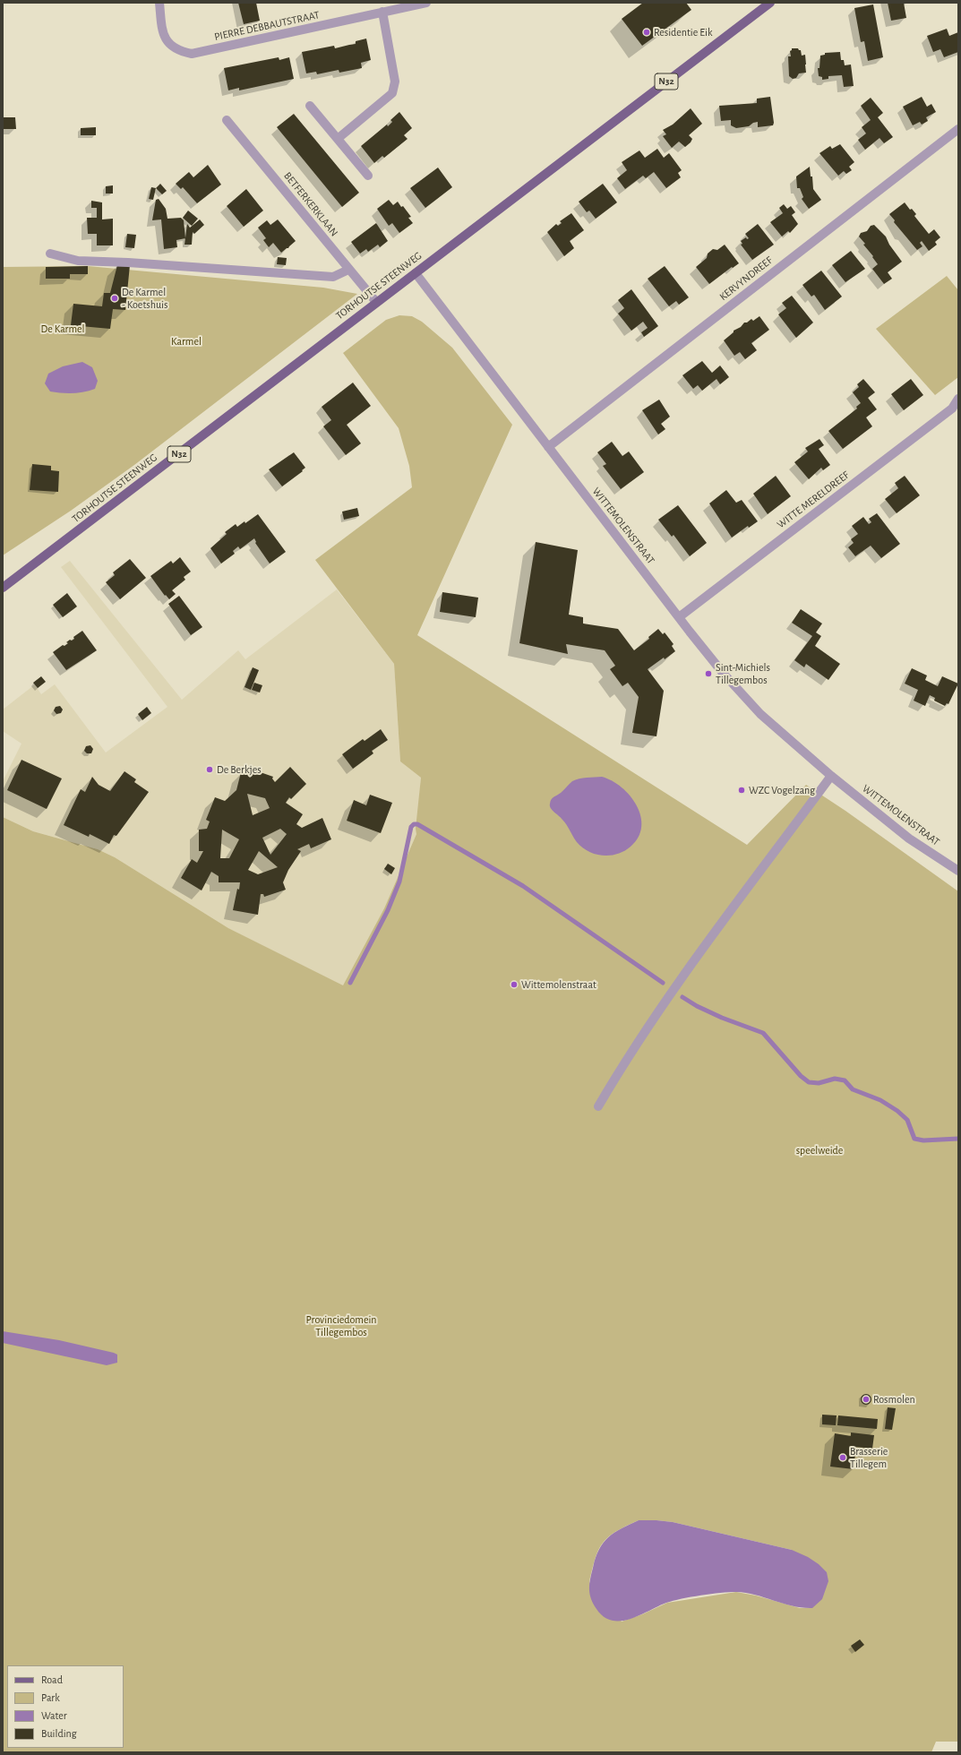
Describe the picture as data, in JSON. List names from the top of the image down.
{
  "streets": {
    "main road": ["N32", "TORHOUTSE STEENWEG"],
    "street": [
      "PIERRE DEBBAUTSTRAAT",
      "BETFERKERKLAAN",
      "KERVYNDREEF",
      "WITTE MERELDREEF",
      "WITTEMOLENSTRAAT"
    ]
  },
  "crossings": [
    ["BETFERKERKLAAN", "TORHOUTSE STEENWEG"],
    ["KERVYNDREEF", "WITTEMOLENSTRAAT"],
    ["TORHOUTSE STEENWEG", "WITTEMOLENSTRAAT"],
    ["WITTE MERELDREEF", "WITTEMOLENSTRAAT"]
  ],
  "parks": [
    "De Karmel",
    "Karmel",
    "speelweide",
    "Provinciedomein Tillegembos"
  ],
  "places": [
    "Residentie Eik",
    "De Karmel - Koetshuis",
    "Sint-Michiels Tillegembos",
    "De Berkjes",
    "WZC Vogelzang",
    "Wittemolenstraat",
    "Rosmolen",
    "Brasserie Tillegem"
  ],
  "legend": [
    "Road",
    "Park",
    "Water",
    "Building"
  ]
}
